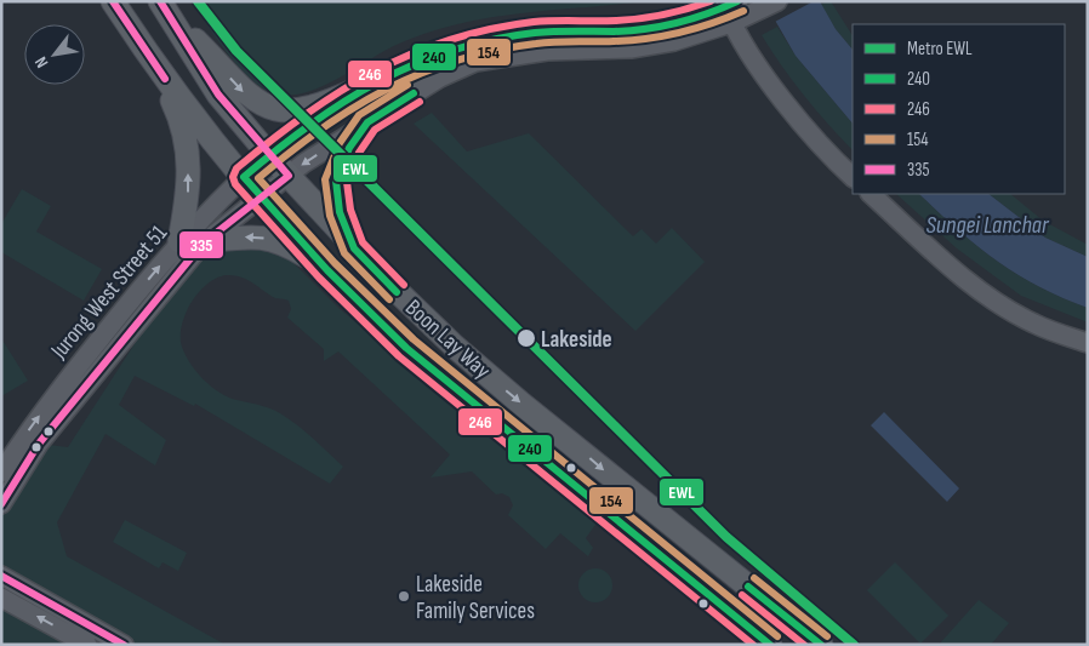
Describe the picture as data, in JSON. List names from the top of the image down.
{
  "streets": {
    "main road": ["Boon Lay Way"],
    "street": ["Jurong West Street 51"]
  },
  "crossings": [
    ["Jurong West Street 51", "Boon Lay Way"]
  ],
  "water": ["Sungei Lanchar"],
  "places": ["Lakeside", "Lakeside Family Services"],
  "lines": [
    "metro line EWL",
    "transit line 240",
    "transit line 246",
    "transit line 335",
    "transit line 154"
  ],
  "legend": [
    "Metro EWL",
    "240",
    "246",
    "154",
    "335"
  ],
  "north": "bottom left"
}
